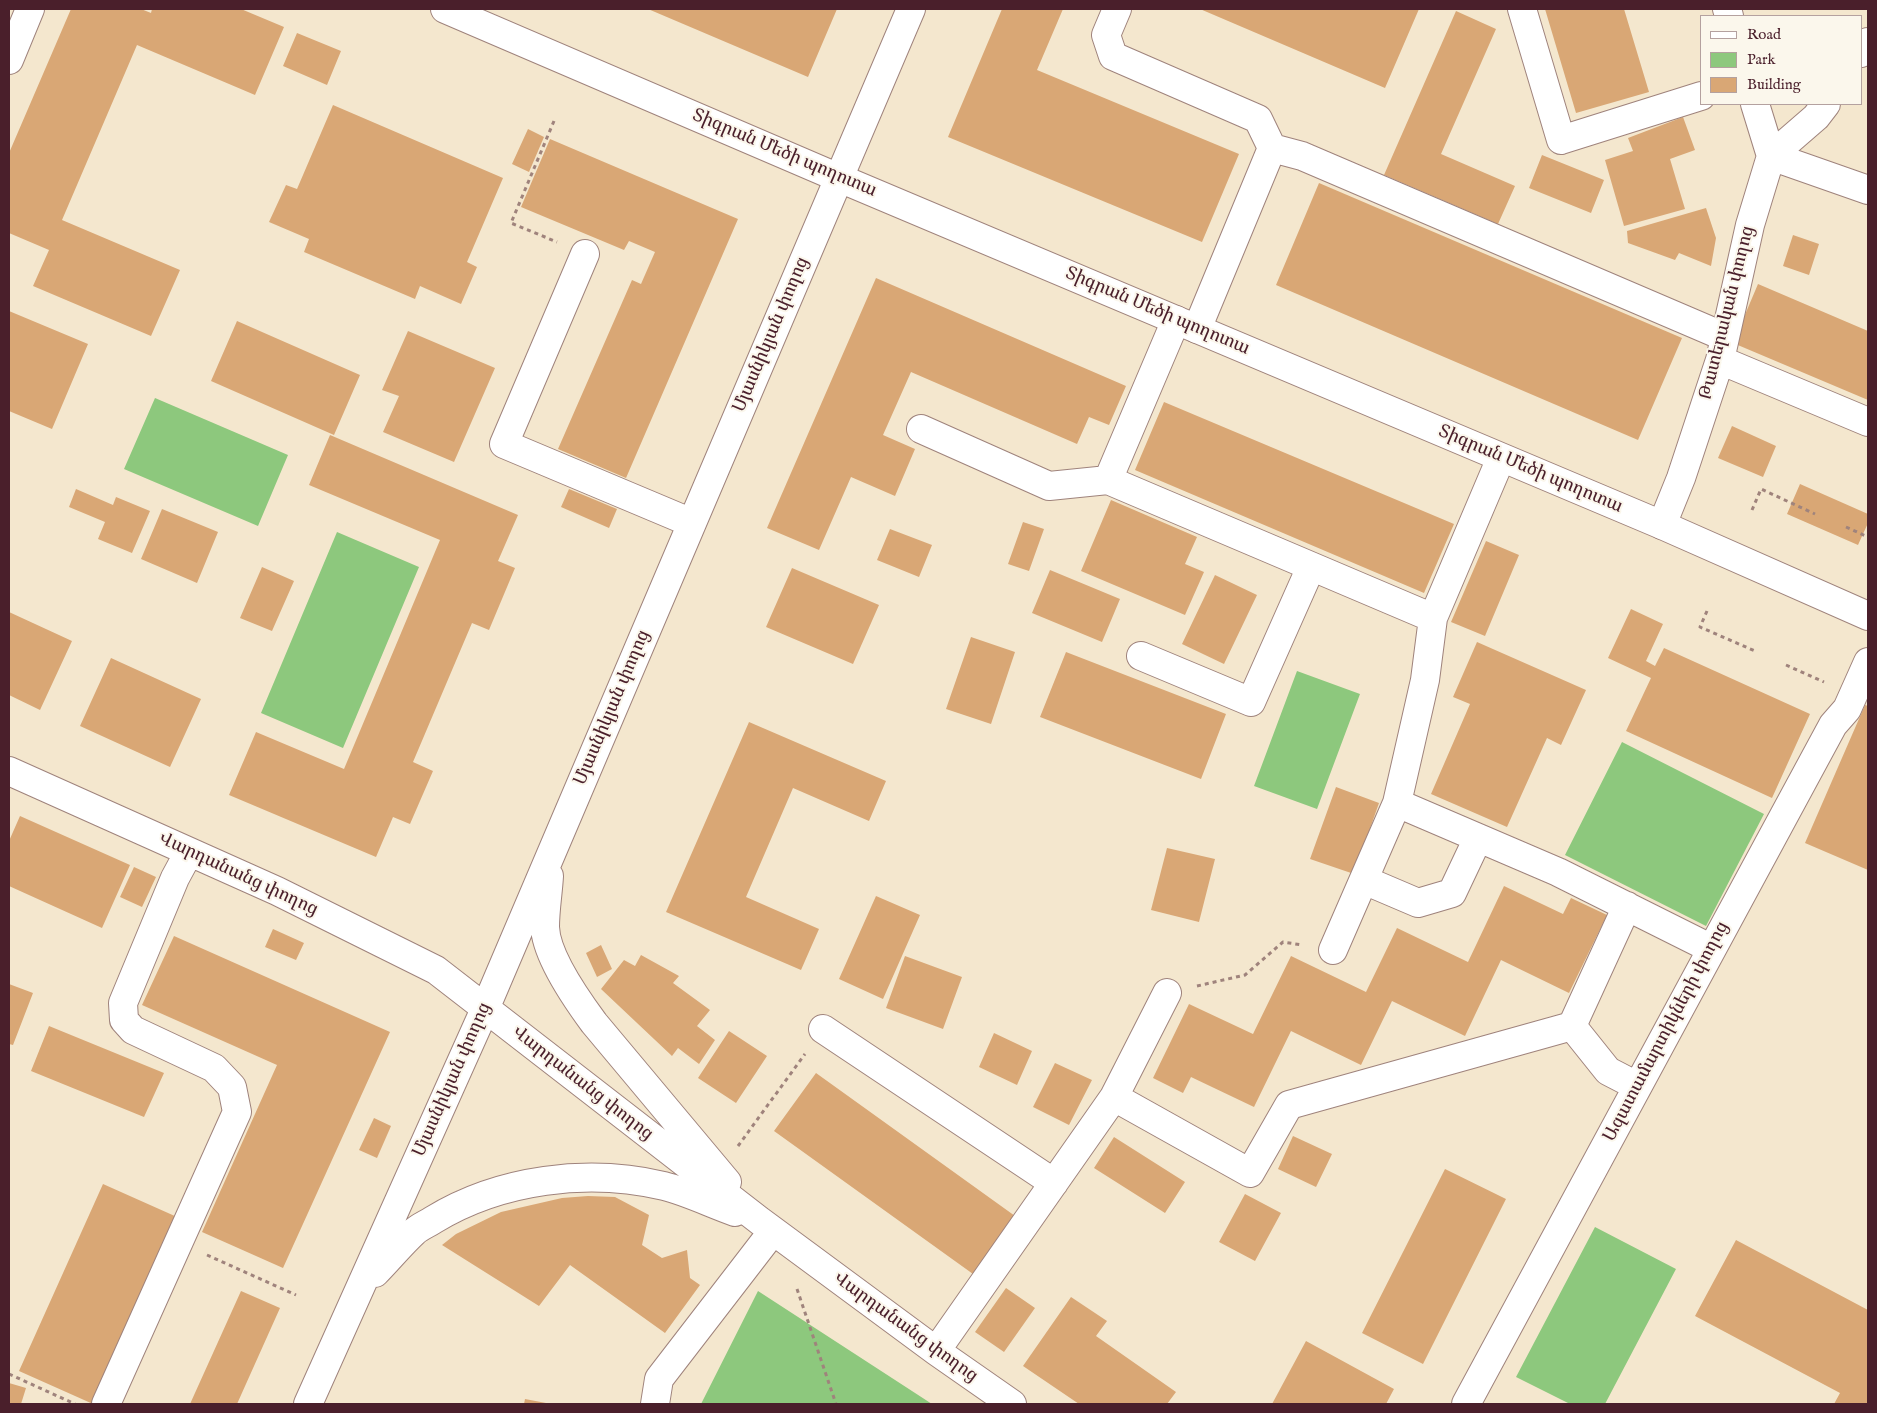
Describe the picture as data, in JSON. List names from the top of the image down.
{
  "streets": {
    "street": [
      "Տիգրան Մեծի պողոտա",
      "Թատերական փողոց",
      "Մյասնիկյան փողոց",
      "Վարդանանց փողոց",
      "Ազատամարտիկների փողոց"
    ]
  },
  "crossings": [
    ["Տիգրան Մեծի պողոտա", "Թատերական փողոց"],
    ["Տիգրան Մեծի պողոտա", "Մյասնիկյան փողոց"],
    ["Մյասնիկյան փողոց", "Վարդանանց փողոց"]
  ],
  "legend": ["Road", "Park", "Building"]
}
